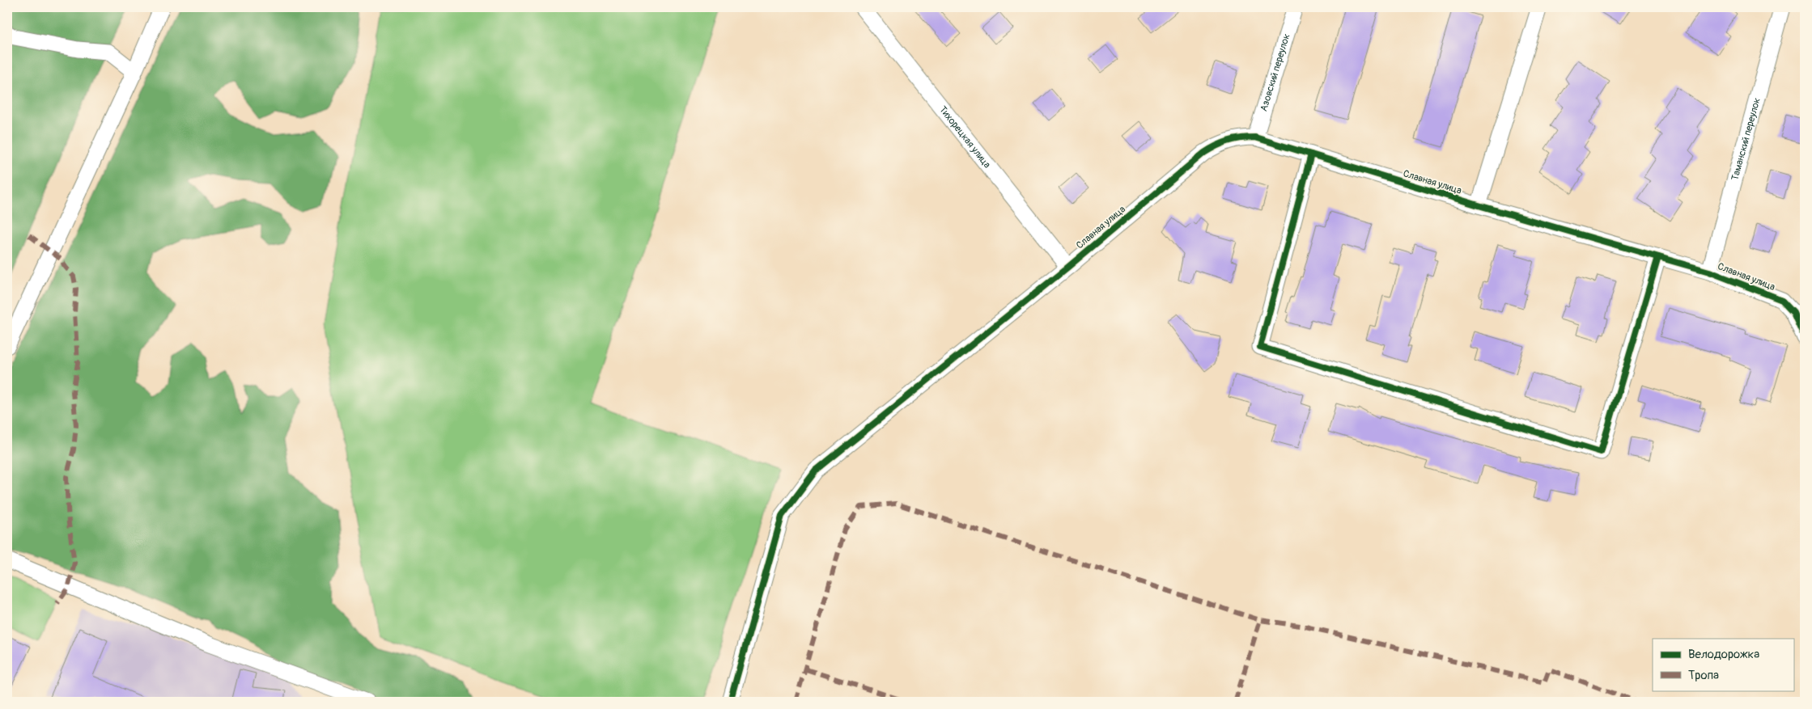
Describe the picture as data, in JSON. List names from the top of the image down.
{
  "streets": {
    "street": [
      "Азовский переулок",
      "Тихорецкая улица",
      "Таманский переулок",
      "Славная улица"
    ]
  },
  "crossings": [
    ["Азовский переулок", "Славная улица"],
    ["Тихорецкая улица", "Славная улица"],
    ["Таманский переулок", "Славная улица"]
  ],
  "legend": ["Велодорожка", "Тропа"]
}
